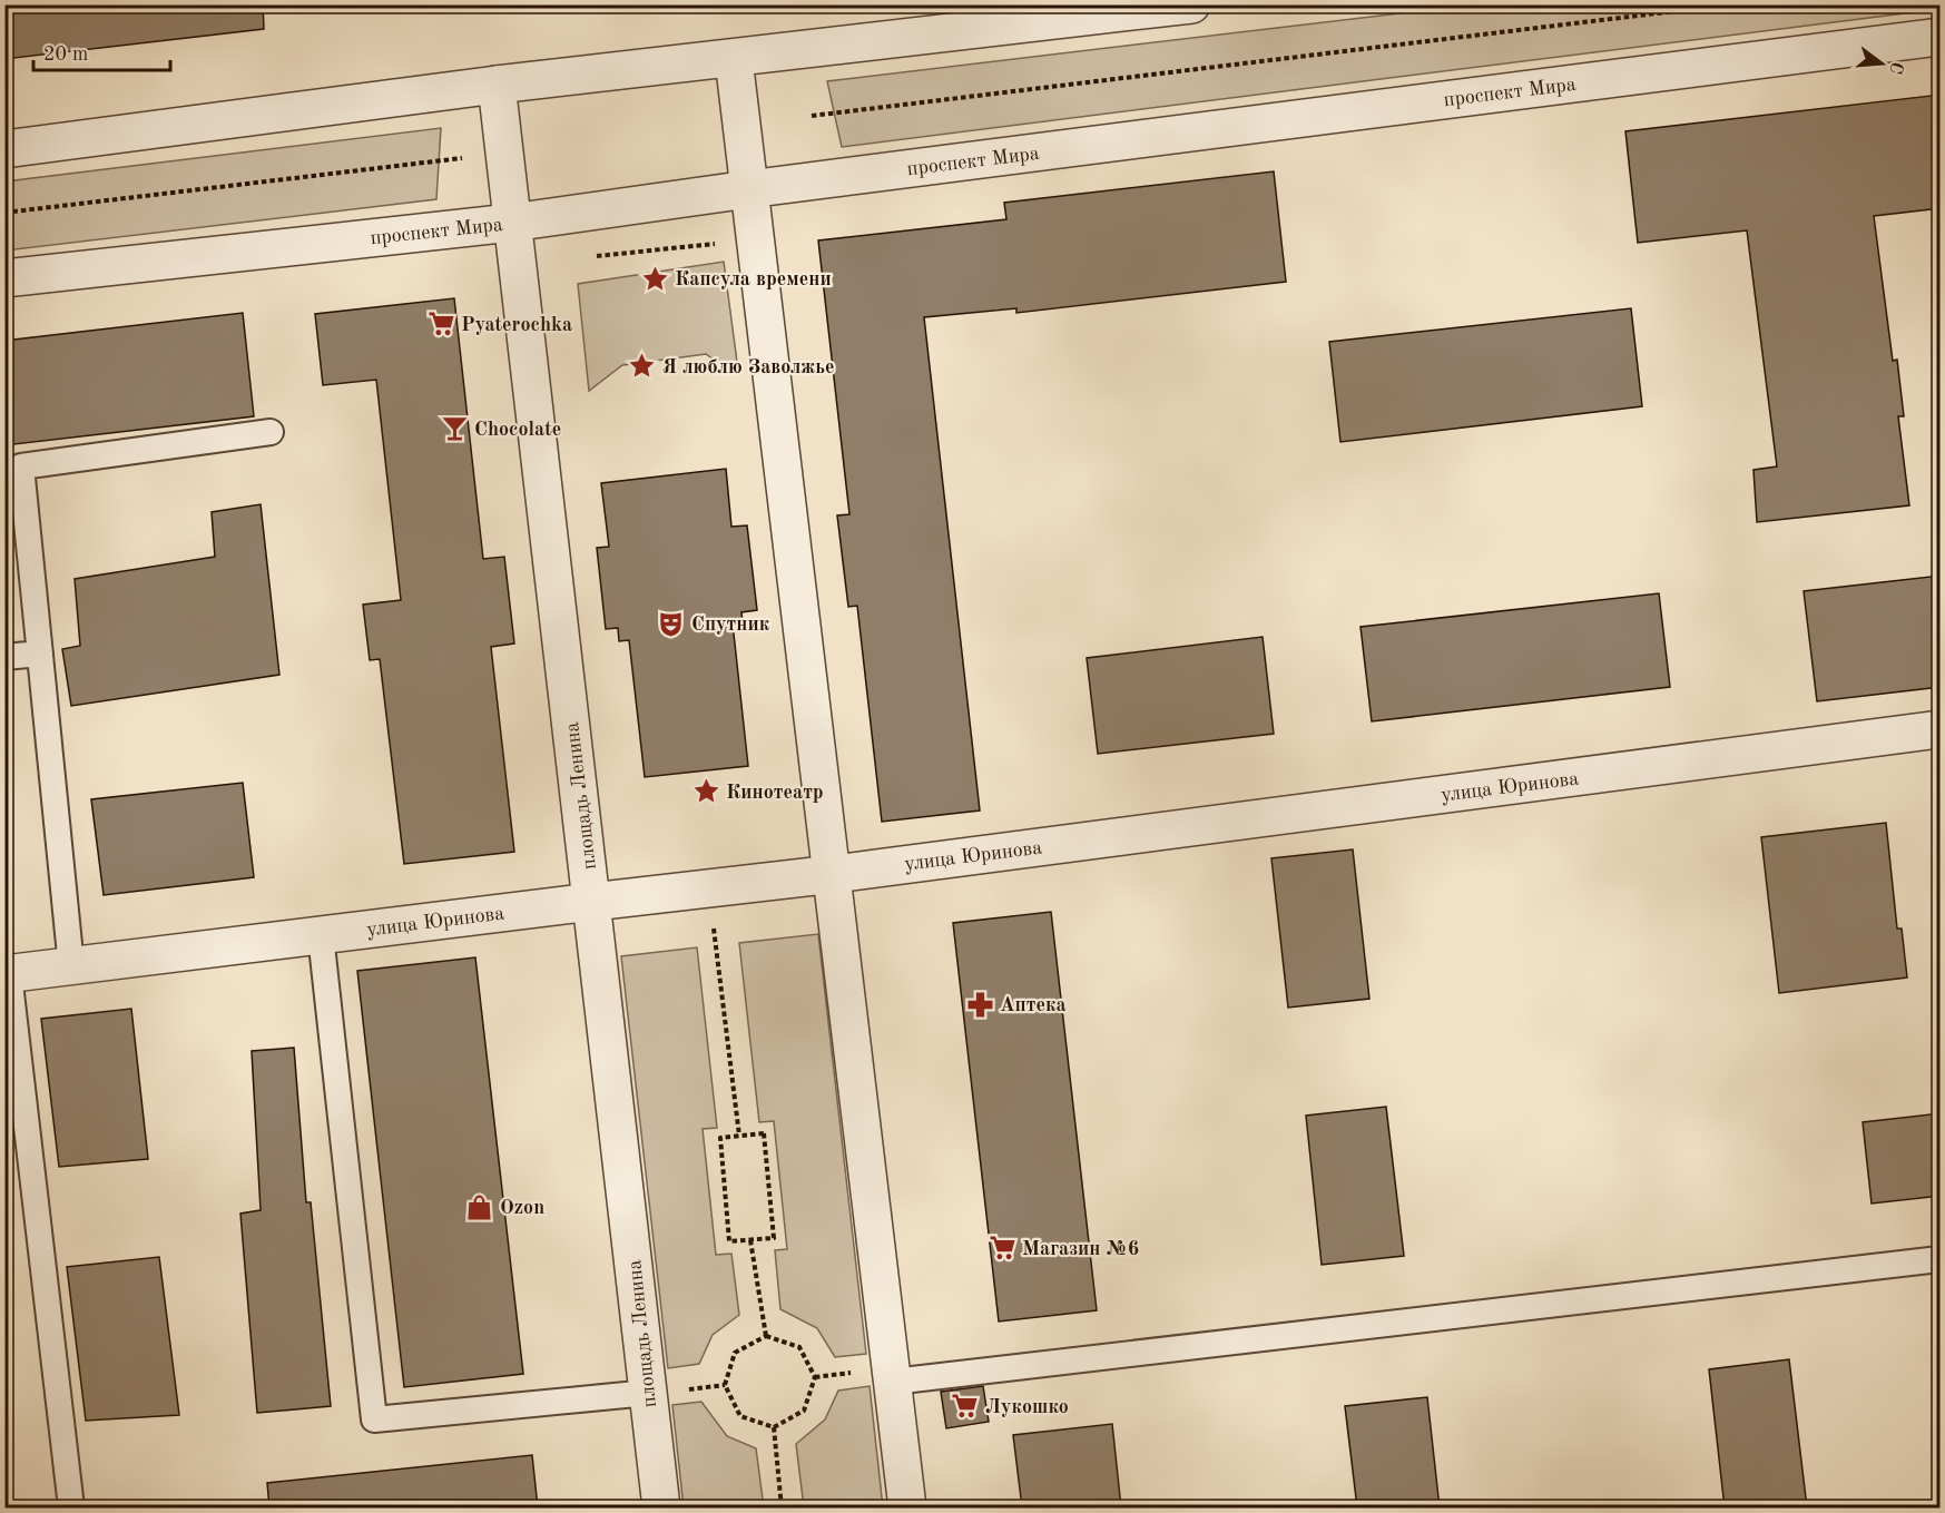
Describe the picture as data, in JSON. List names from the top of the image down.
{
  "streets": {
    "street": ["проспект Мира", "улица Юринова", "площадь Ленина"]
  },
  "crossings": [
    ["проспект Мира", "площадь Ленина"],
    ["улица Юринова", "площадь Ленина"]
  ],
  "places": {
    "place": ["Капсула времени", "Я люблю Заволжье", "Кинотеатр"],
    "supermarket": ["Pyaterochka", "Магазин №6", "Лукошко"],
    "bar": ["Chocolate"],
    "theatre": ["Спутник"],
    "pharmacy": ["Аптека"],
    "shop": ["Ozon"]
  },
  "scale_bar": "20 m",
  "north": "right"
}
